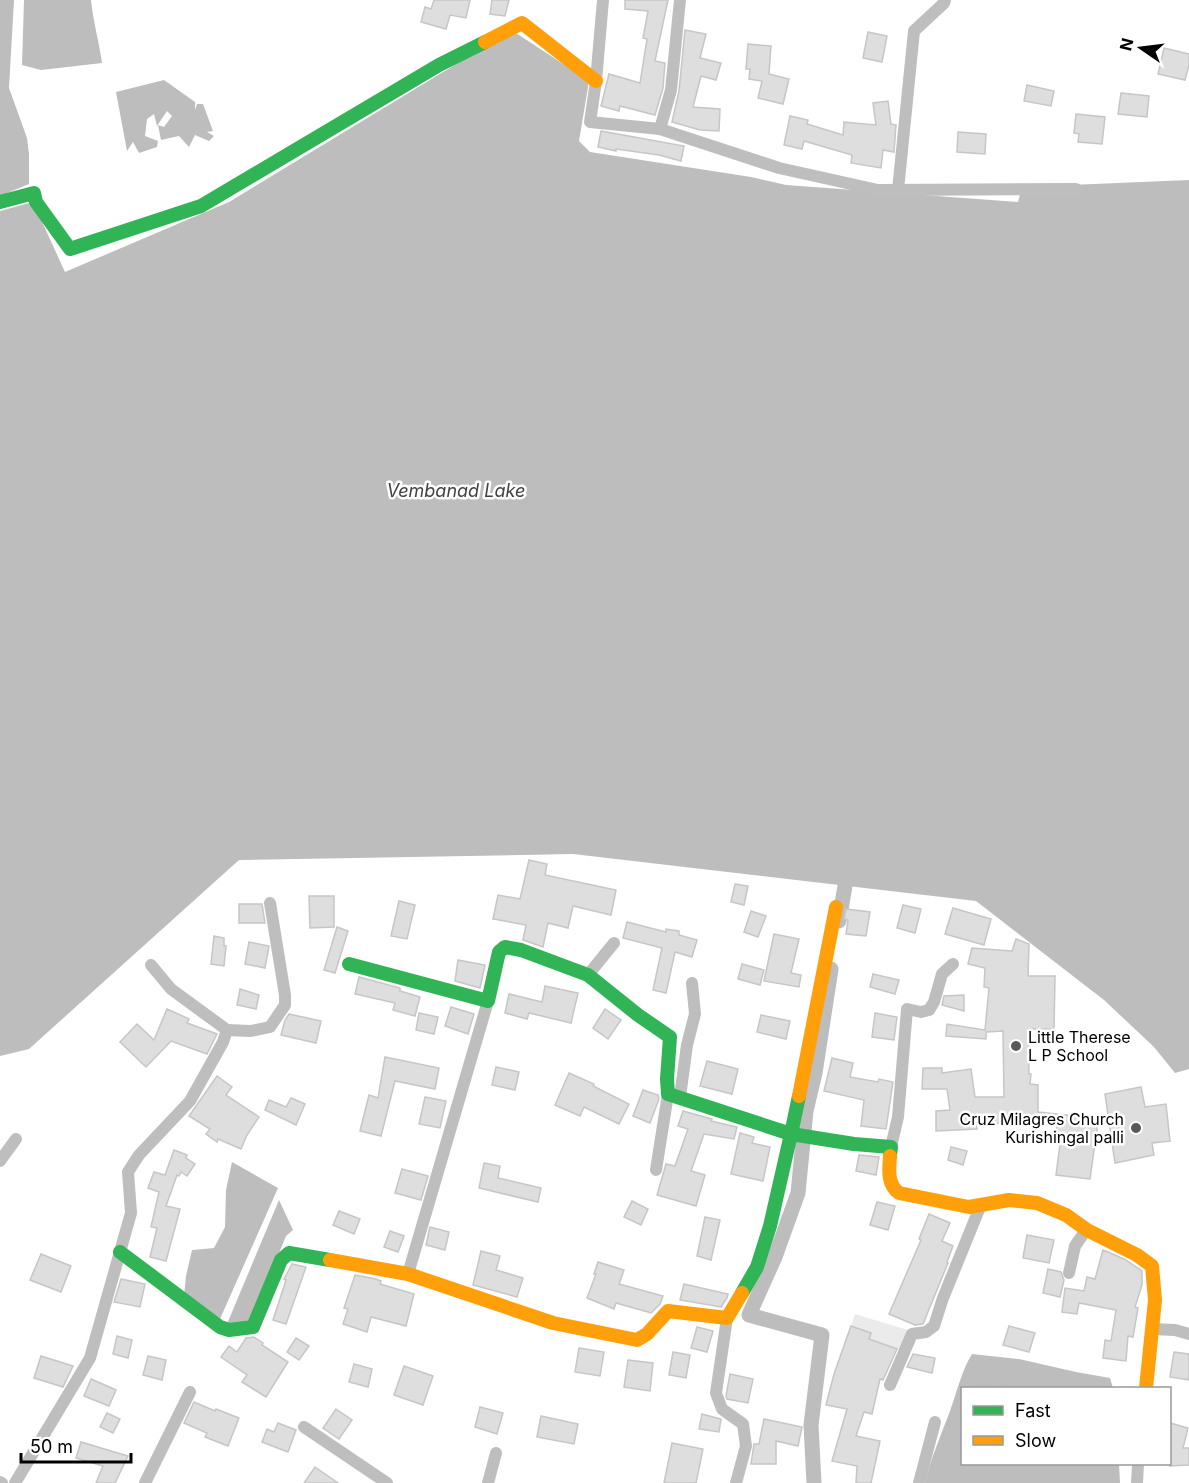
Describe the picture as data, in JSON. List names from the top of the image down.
{
  "water": ["Vembanad Lake"],
  "places": ["Little Therese L P School", "Cruz Milagres Church Kurishingal palli"],
  "legend": ["Fast", "Slow"],
  "scale_bar": "50 m",
  "north": "left"
}
